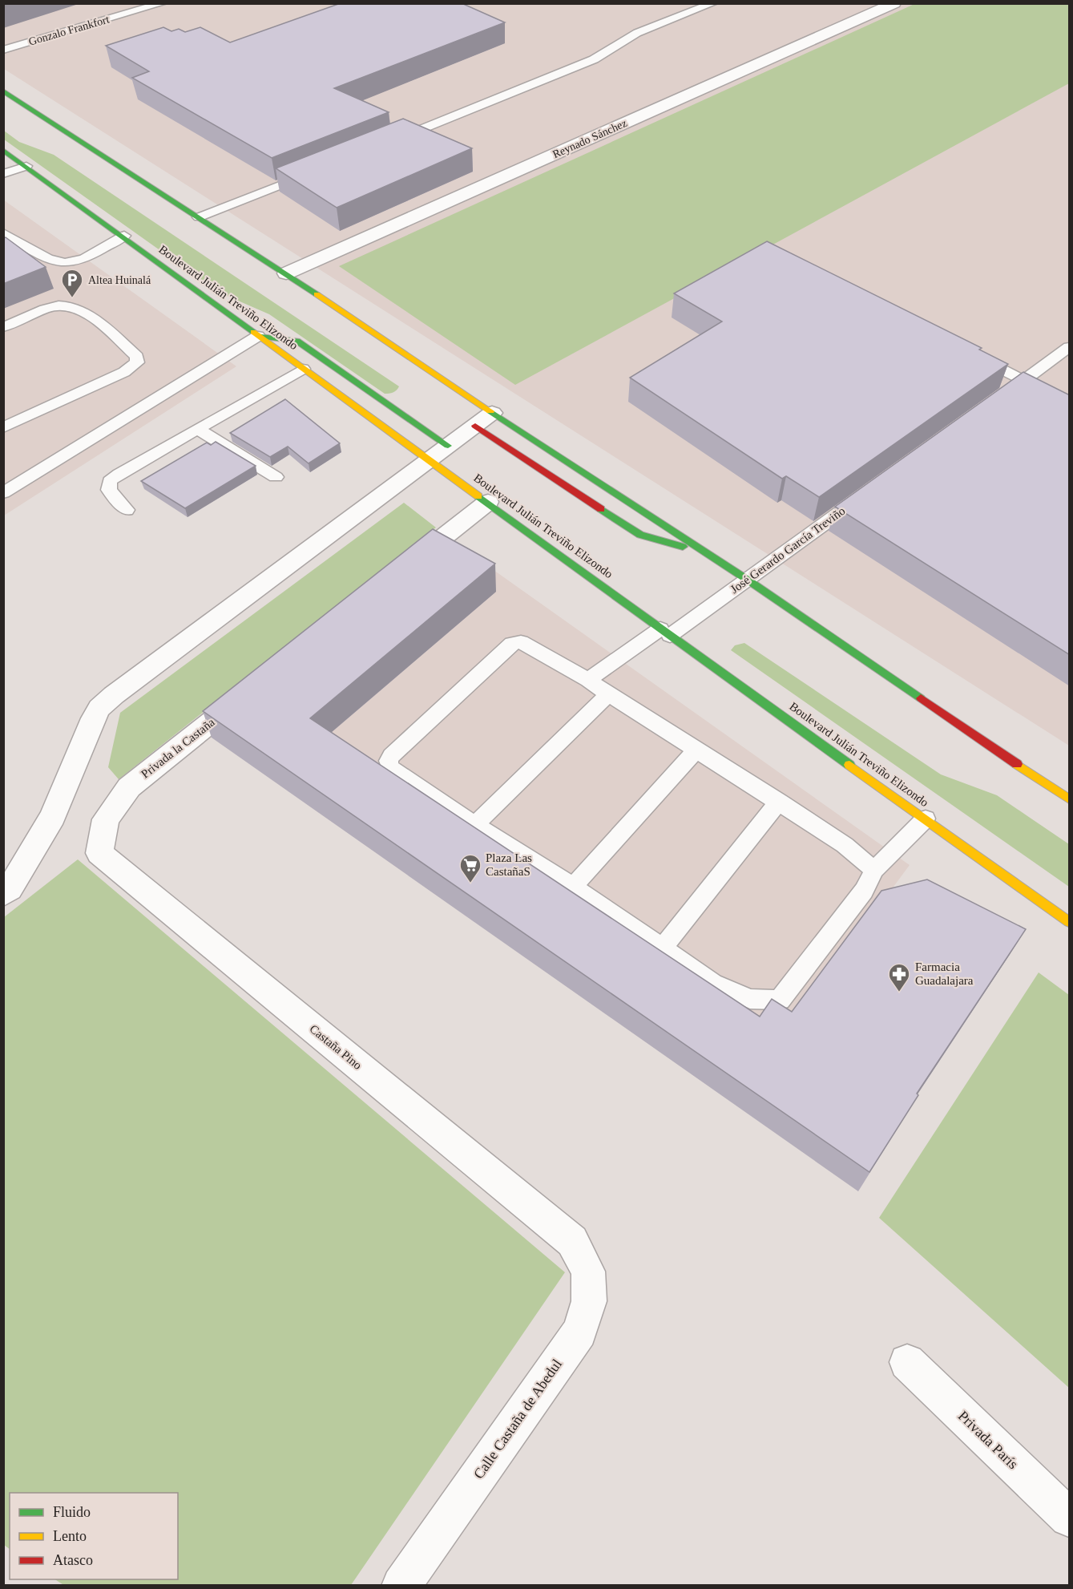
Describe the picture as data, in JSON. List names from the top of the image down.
{
  "streets": {
    "main road": ["Boulevard Julián Treviño Elizondo"],
    "street": [
      "Reynado Sánchez",
      "Privada la Castaña",
      "Castaña Pino",
      "Calle Castaña de Abedul",
      "Privada París"
    ],
    "lane": ["Gonzalo Frankfort", "José Gerardo García Treviño"]
  },
  "crossings": [
    ["Boulevard Julián Treviño Elizondo", "José Gerardo García Treviño"],
    ["Privada la Castaña", "Castaña Pino"],
    ["Castaña Pino", "Calle Castaña de Abedul"]
  ],
  "places": {
    "parking": ["Altea Huinalá"],
    "supermarket": ["Plaza Las CastañaS"],
    "pharmacy": ["Farmacia Guadalajara"]
  },
  "legend": ["Fluido", "Lento", "Atasco"]
}
